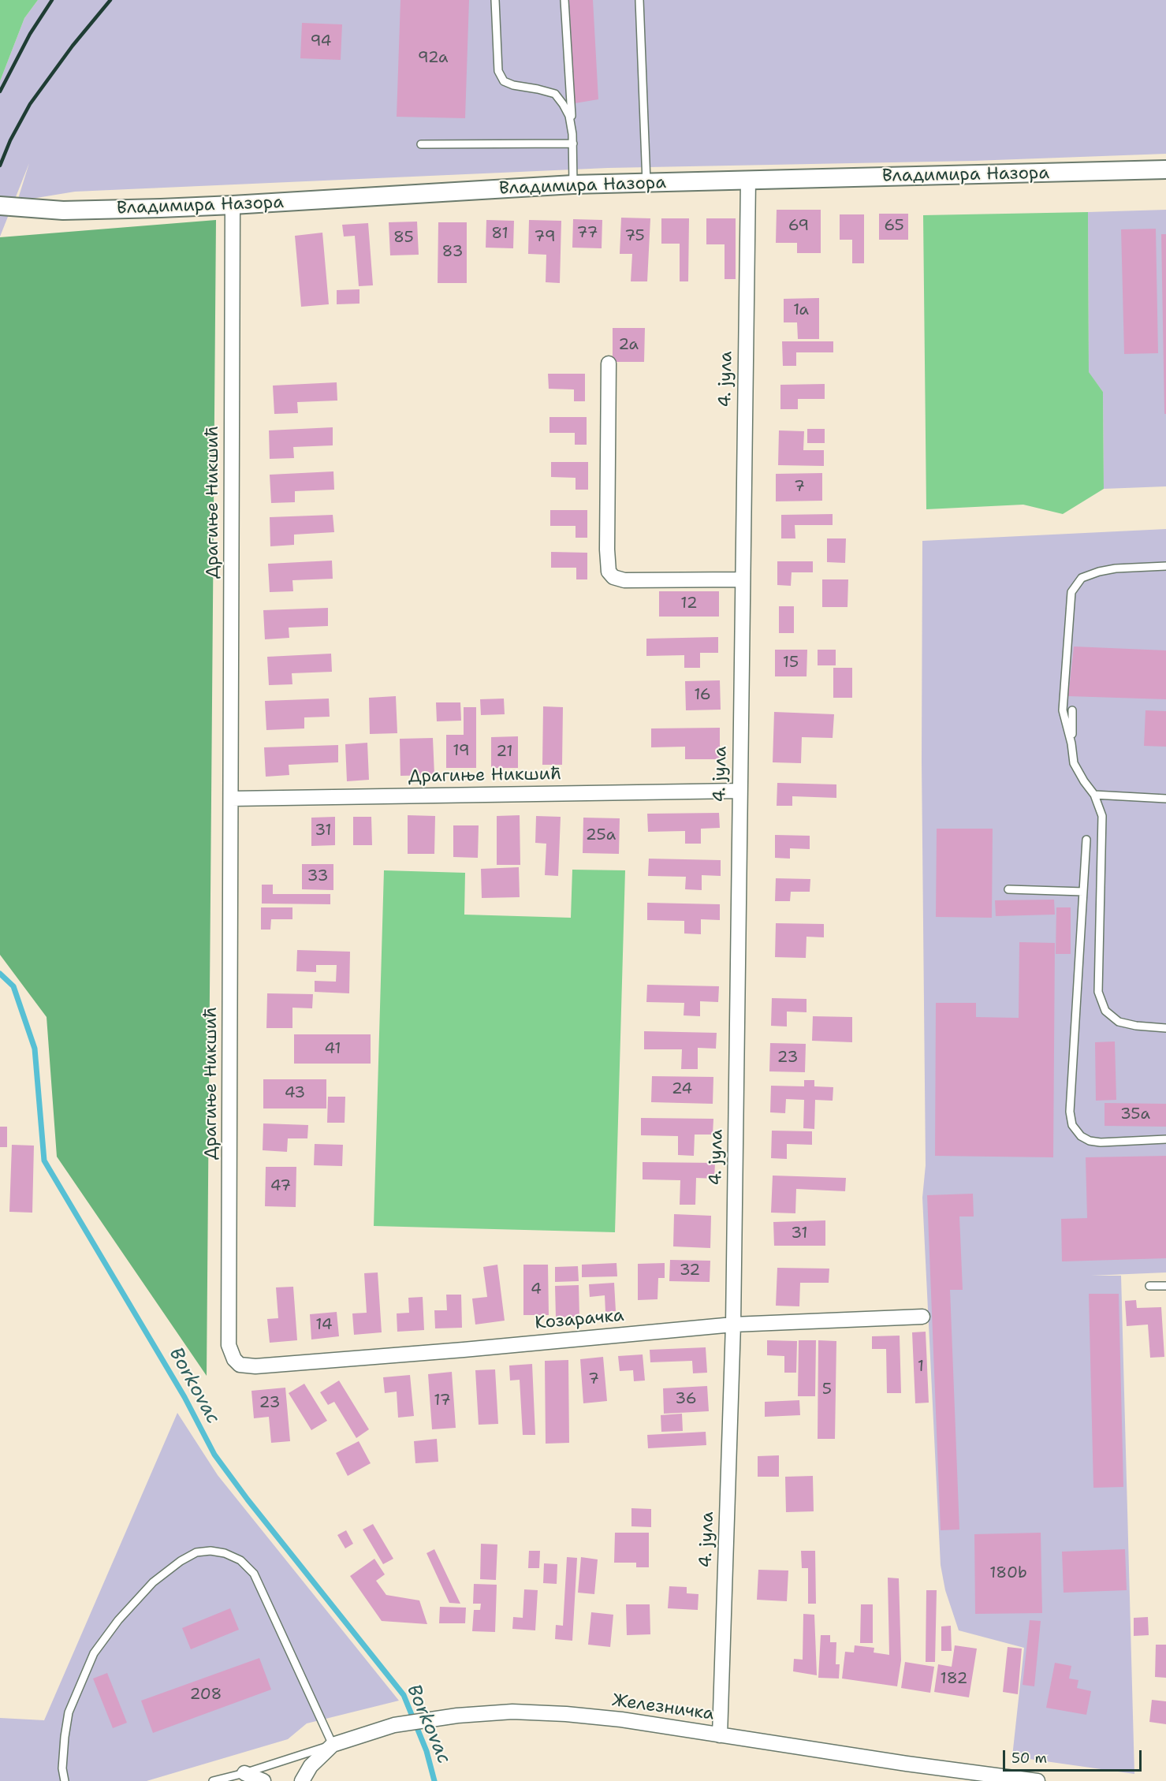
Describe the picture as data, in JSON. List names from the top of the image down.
{
  "streets": {
    "street": [
      "Владимира Назора",
      "4. јула",
      "Драгиње Никшић",
      "Козарачка",
      "Железничка"
    ]
  },
  "crossings": [
    ["Владимира Назора", "4. јула"],
    ["Владимира Назора", "Драгиње Никшић"],
    ["4. јула", "Драгиње Никшић"],
    ["4. јула", "Козарачка"],
    ["4. јула", "Железничка"],
    ["Драгиње Никшић", "Козарачка"]
  ],
  "water": ["Borkovac"],
  "house_numbers": [
    "94",
    "92a",
    "69",
    "65",
    "77",
    "81",
    "75",
    "79",
    "85",
    "83",
    "1a",
    "2a",
    "7",
    "12",
    "15",
    "16",
    "19",
    "21",
    "31",
    "25a",
    "33",
    "41",
    "23",
    "24",
    "43",
    "35a",
    "47",
    "31",
    "32",
    "4",
    "14",
    "1",
    "7",
    "5",
    "36",
    "17",
    "23",
    "180b",
    "182",
    "208"
  ],
  "scale_bar": "50 m"
}
